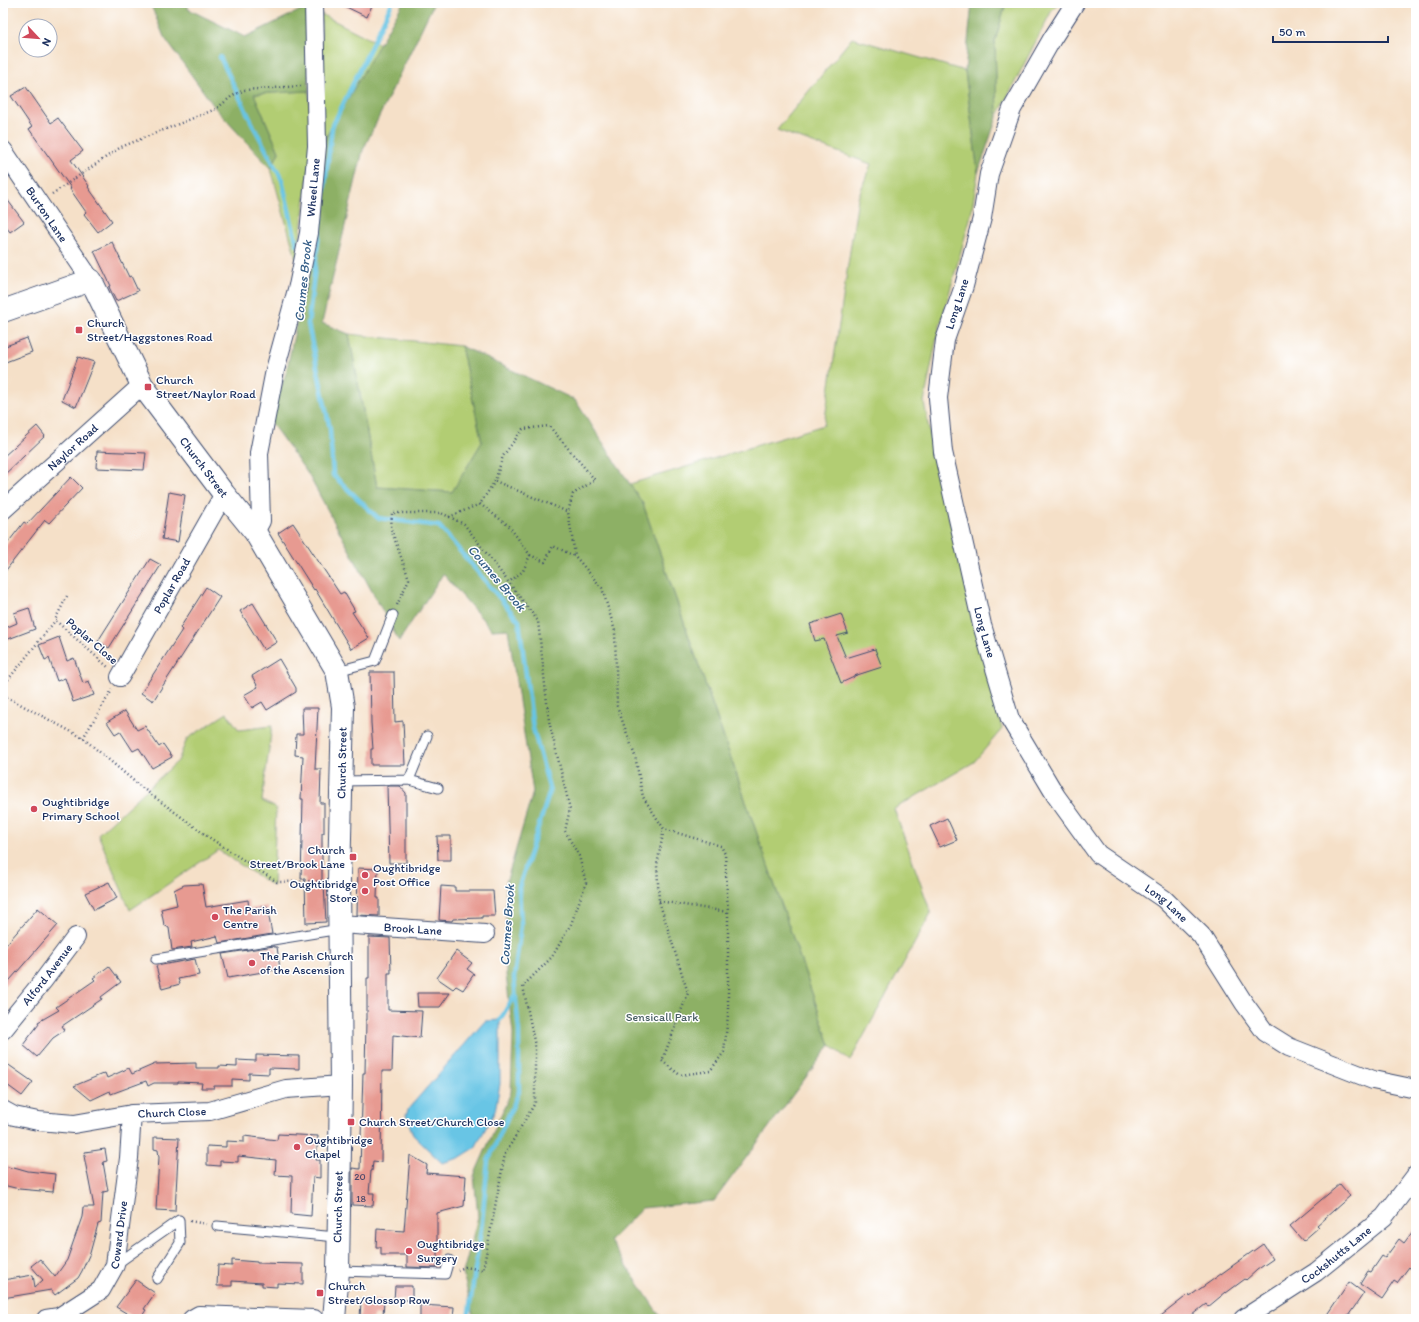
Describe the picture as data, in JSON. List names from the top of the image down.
{
  "streets": {
    "street": [
      "Wheel Lane",
      "Burton Lane",
      "Long Lane",
      "Naylor Road",
      "Church Street",
      "Poplar Road",
      "Brook Lane",
      "Alford Avenue",
      "Church Close",
      "Coward Drive",
      "Cockshutts Lane"
    ],
    "path": ["Poplar Close"]
  },
  "crossings": [
    ["Wheel Lane", "Church Street"],
    ["Burton Lane", "Church Street"],
    ["Naylor Road", "Church Street"],
    ["Church Street", "Poplar Road"],
    ["Church Street", "Brook Lane"],
    ["Church Street", "Church Close"],
    ["Poplar Road", "Poplar Close"],
    ["Church Close", "Coward Drive"]
  ],
  "water": ["Coumes Brook"],
  "parks": ["Sensicall Park"],
  "places": {
    "transit": [
      "Church Street/Haggstones Road",
      "Church Street/Naylor Road",
      "Church Street/Brook Lane",
      "Church Street/Church Close",
      "Church Street/Glossop Row"
    ],
    "other": [
      "Oughtibridge Primary School",
      "Oughtibridge Post Office",
      "Oughtibridge Store",
      "The Parish Centre",
      "The Parish Church of the Ascension",
      "Oughtibridge Chapel",
      "Oughtibridge Surgery"
    ]
  },
  "house_numbers": ["20", "18"],
  "scale_bar": "50 m",
  "north": "bottom right"
}
